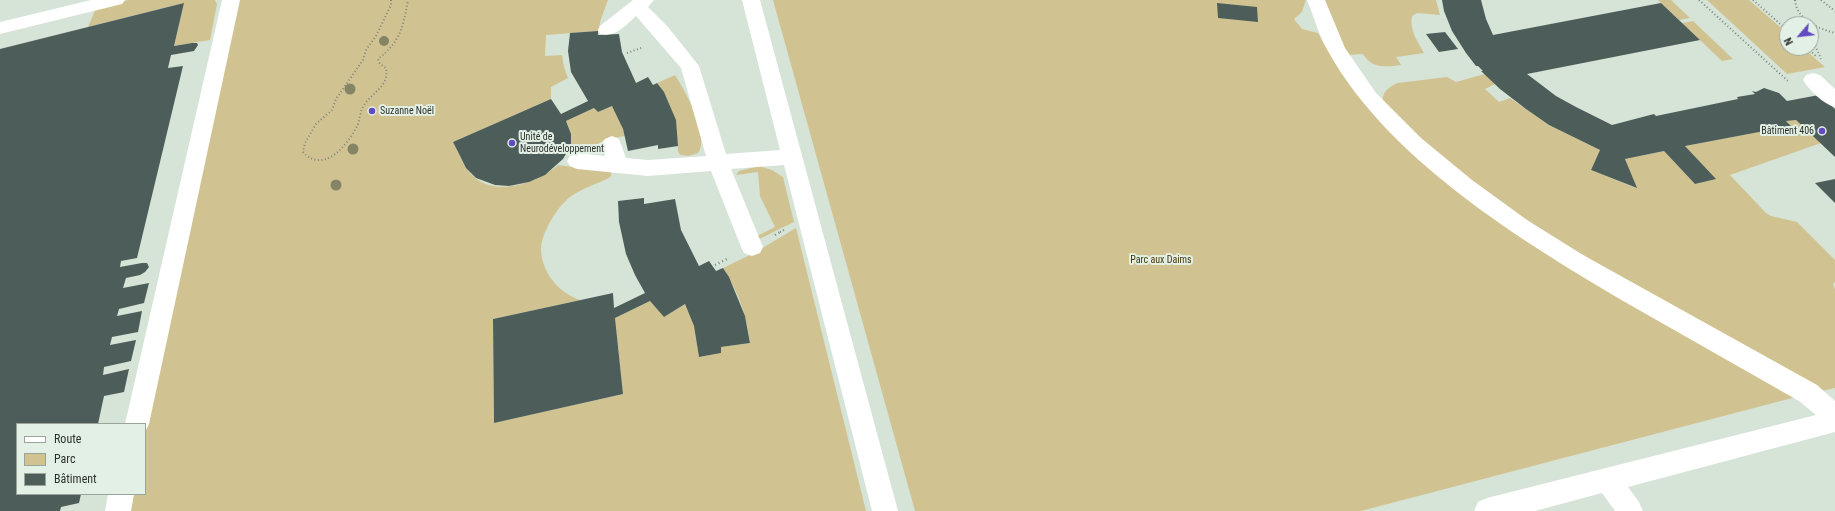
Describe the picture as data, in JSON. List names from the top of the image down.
{
  "parks": ["Parc aux Daims"],
  "places": ["Suzanne Noël", "Bâtiment 406", "Unité de Neurodéveloppement"],
  "legend": ["Route", "Parc", "Bâtiment"],
  "north": "bottom left"
}
